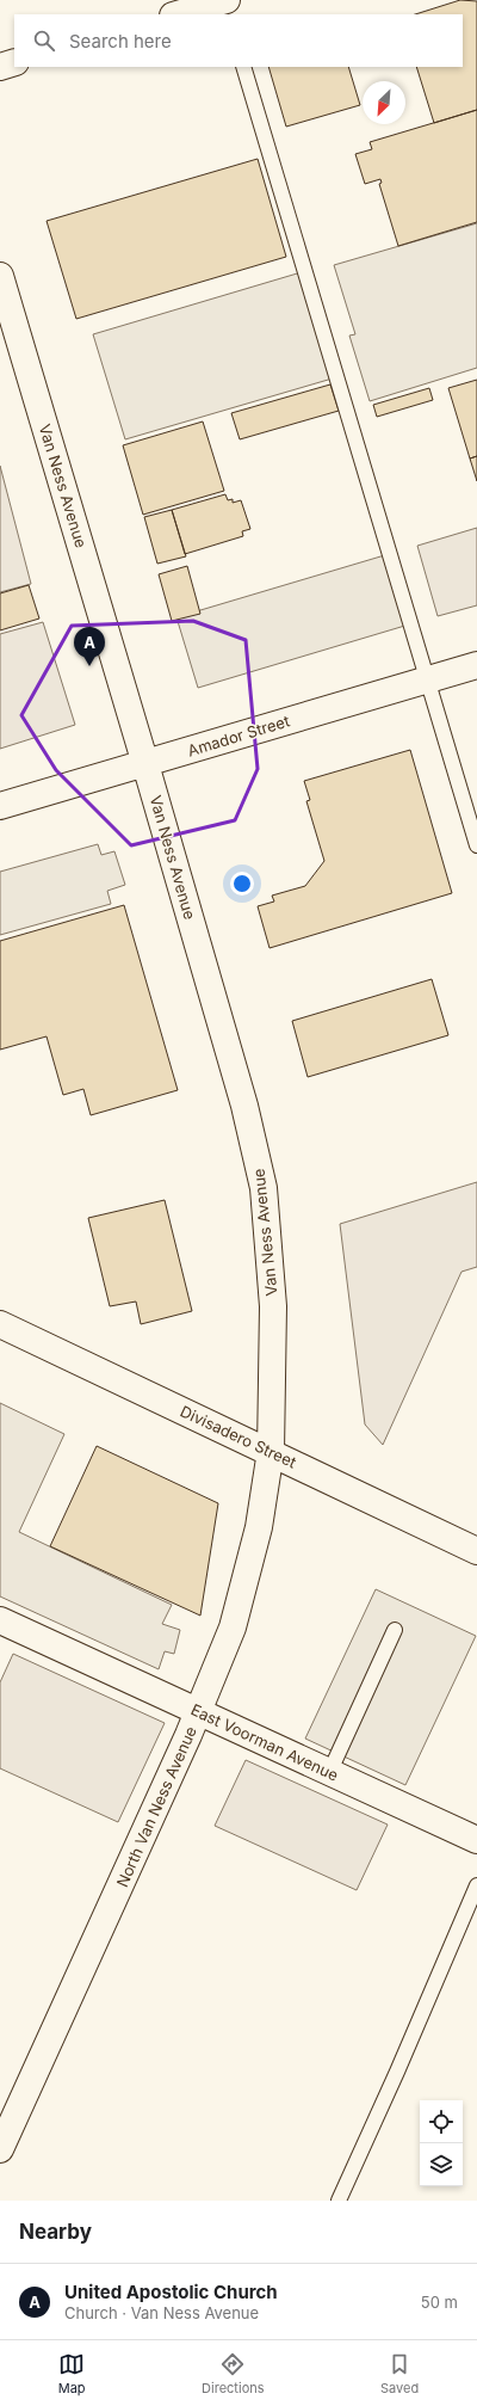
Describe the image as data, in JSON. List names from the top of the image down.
{
  "streets": {
    "main road": [
      "Van Ness Avenue",
      "Amador Street",
      "Divisadero Street",
      "East Voorman Avenue",
      "North Van Ness Avenue"
    ]
  },
  "crossings": [
    ["Van Ness Avenue", "Amador Street"],
    ["Van Ness Avenue", "Divisadero Street"],
    ["Van Ness Avenue", "North Van Ness Avenue"],
    ["Divisadero Street", "North Van Ness Avenue"],
    ["East Voorman Avenue", "North Van Ness Avenue"]
  ],
  "north": "bottom left",
  "page": {
    "search": "Search here",
    "pins": "A",
    "heading": "Nearby",
    "list": [
      {
        "mark": "A",
        "name": "United Apostolic Church",
        "note": "Church · Van Ness Avenue",
        "value": "50 m"
      }
    ],
    "nav": ["Map", "Directions", "Saved"]
  }
}
